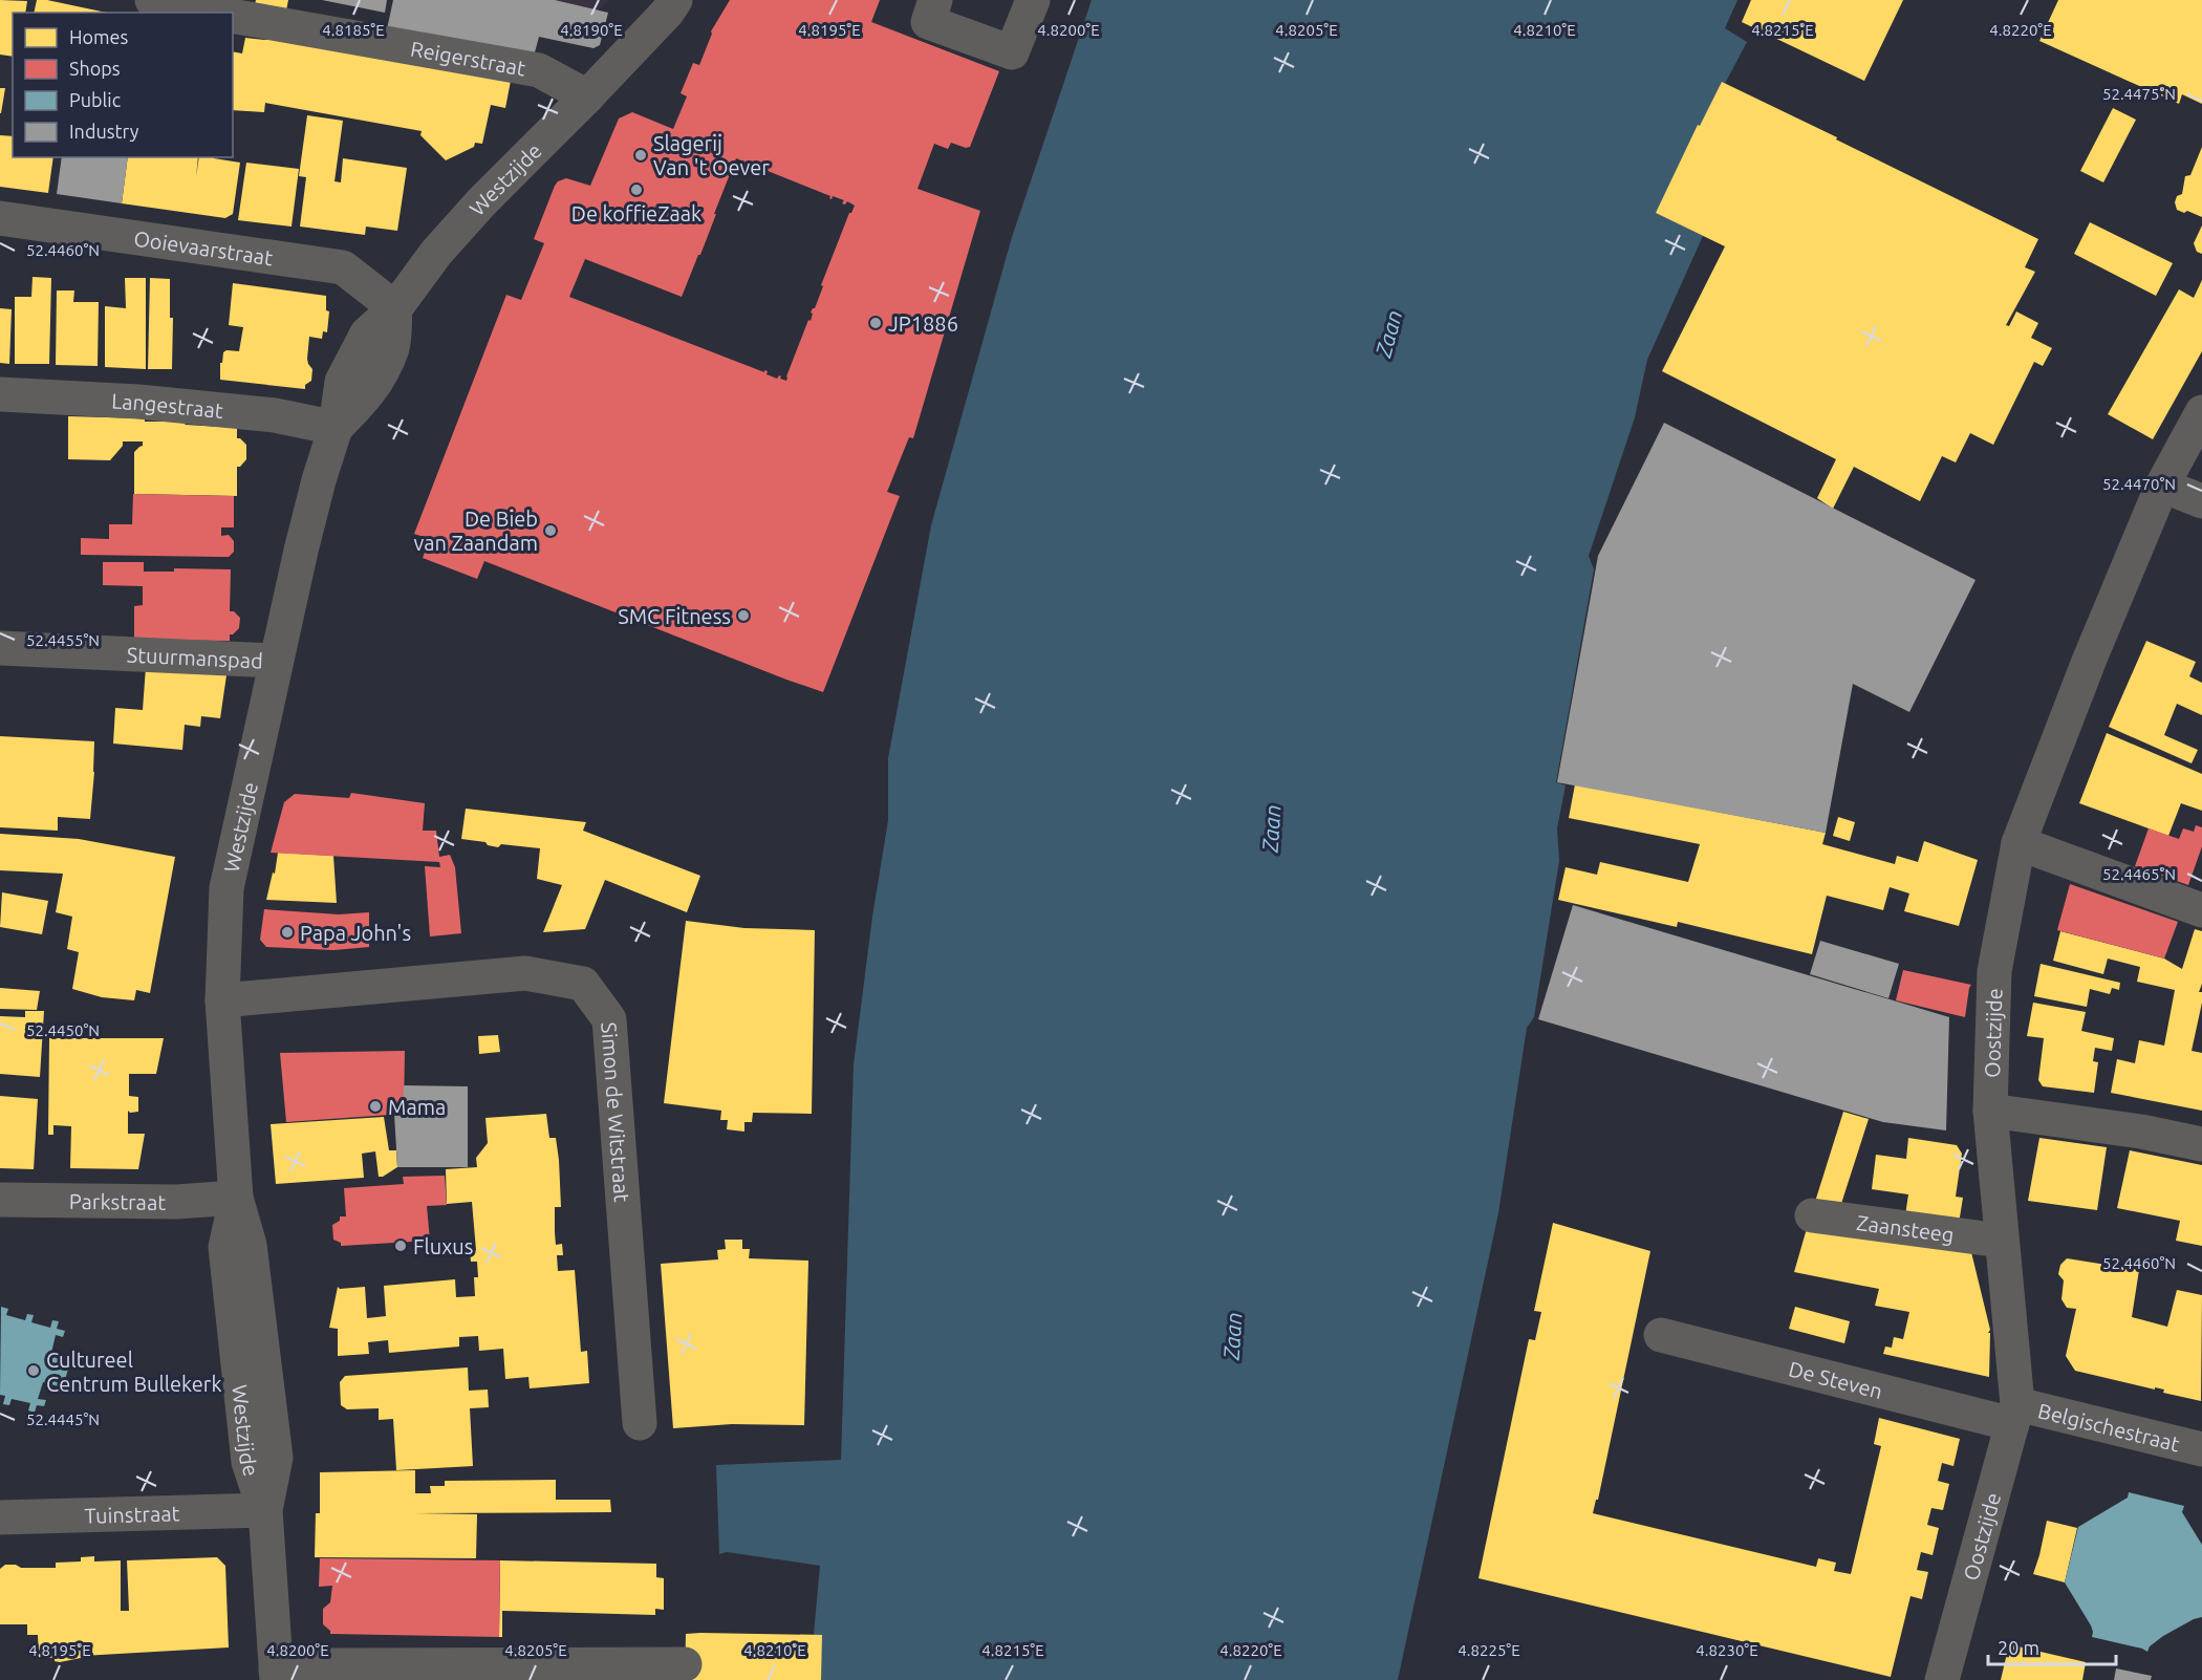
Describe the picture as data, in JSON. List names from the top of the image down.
{
  "streets": {
    "street": [
      "Reigerstraat",
      "Westzijde",
      "Ooievaarstraat",
      "Langestraat",
      "Stuurmanspad",
      "Oostzijde",
      "Simon de Witstraat",
      "Parkstraat",
      "Zaansteeg",
      "De Steven",
      "Belgischestraat",
      "Tuinstraat"
    ]
  },
  "crossings": [
    ["Reigerstraat", "Westzijde"],
    ["Westzijde", "Ooievaarstraat"],
    ["Westzijde", "Langestraat"],
    ["Westzijde", "Stuurmanspad"],
    ["Westzijde", "Simon de Witstraat"],
    ["Westzijde", "Parkstraat"],
    ["Westzijde", "Tuinstraat"],
    ["Oostzijde", "Zaansteeg"],
    ["Oostzijde", "De Steven"],
    ["Oostzijde", "Belgischestraat"],
    ["De Steven", "Belgischestraat"]
  ],
  "water": ["Zaan"],
  "places": [
    "Slagerij Van 't Oever",
    "De koffieZaak",
    "JP1886",
    "De Bieb van Zaandam",
    "SMC Fitness",
    "Papa John's",
    "Mama",
    "Fluxus",
    "Cultureel Centrum Bullekerk"
  ],
  "legend": [
    "Homes",
    "Shops",
    "Public",
    "Industry"
  ],
  "scale_bar": "20 m",
  "coordinates": [
    "4.8185°E",
    "4.8190°E",
    "4.8195°E",
    "4.8200°E",
    "4.8205°E",
    "4.8210°E",
    "4.8215°E",
    "4.8220°E",
    "52.4475°N",
    "52.4460°N",
    "52.4470°N",
    "52.4455°N",
    "52.4465°N",
    "52.4450°N",
    "52.4445°N",
    "4.8225°E",
    "4.8230°E"
  ]
}
